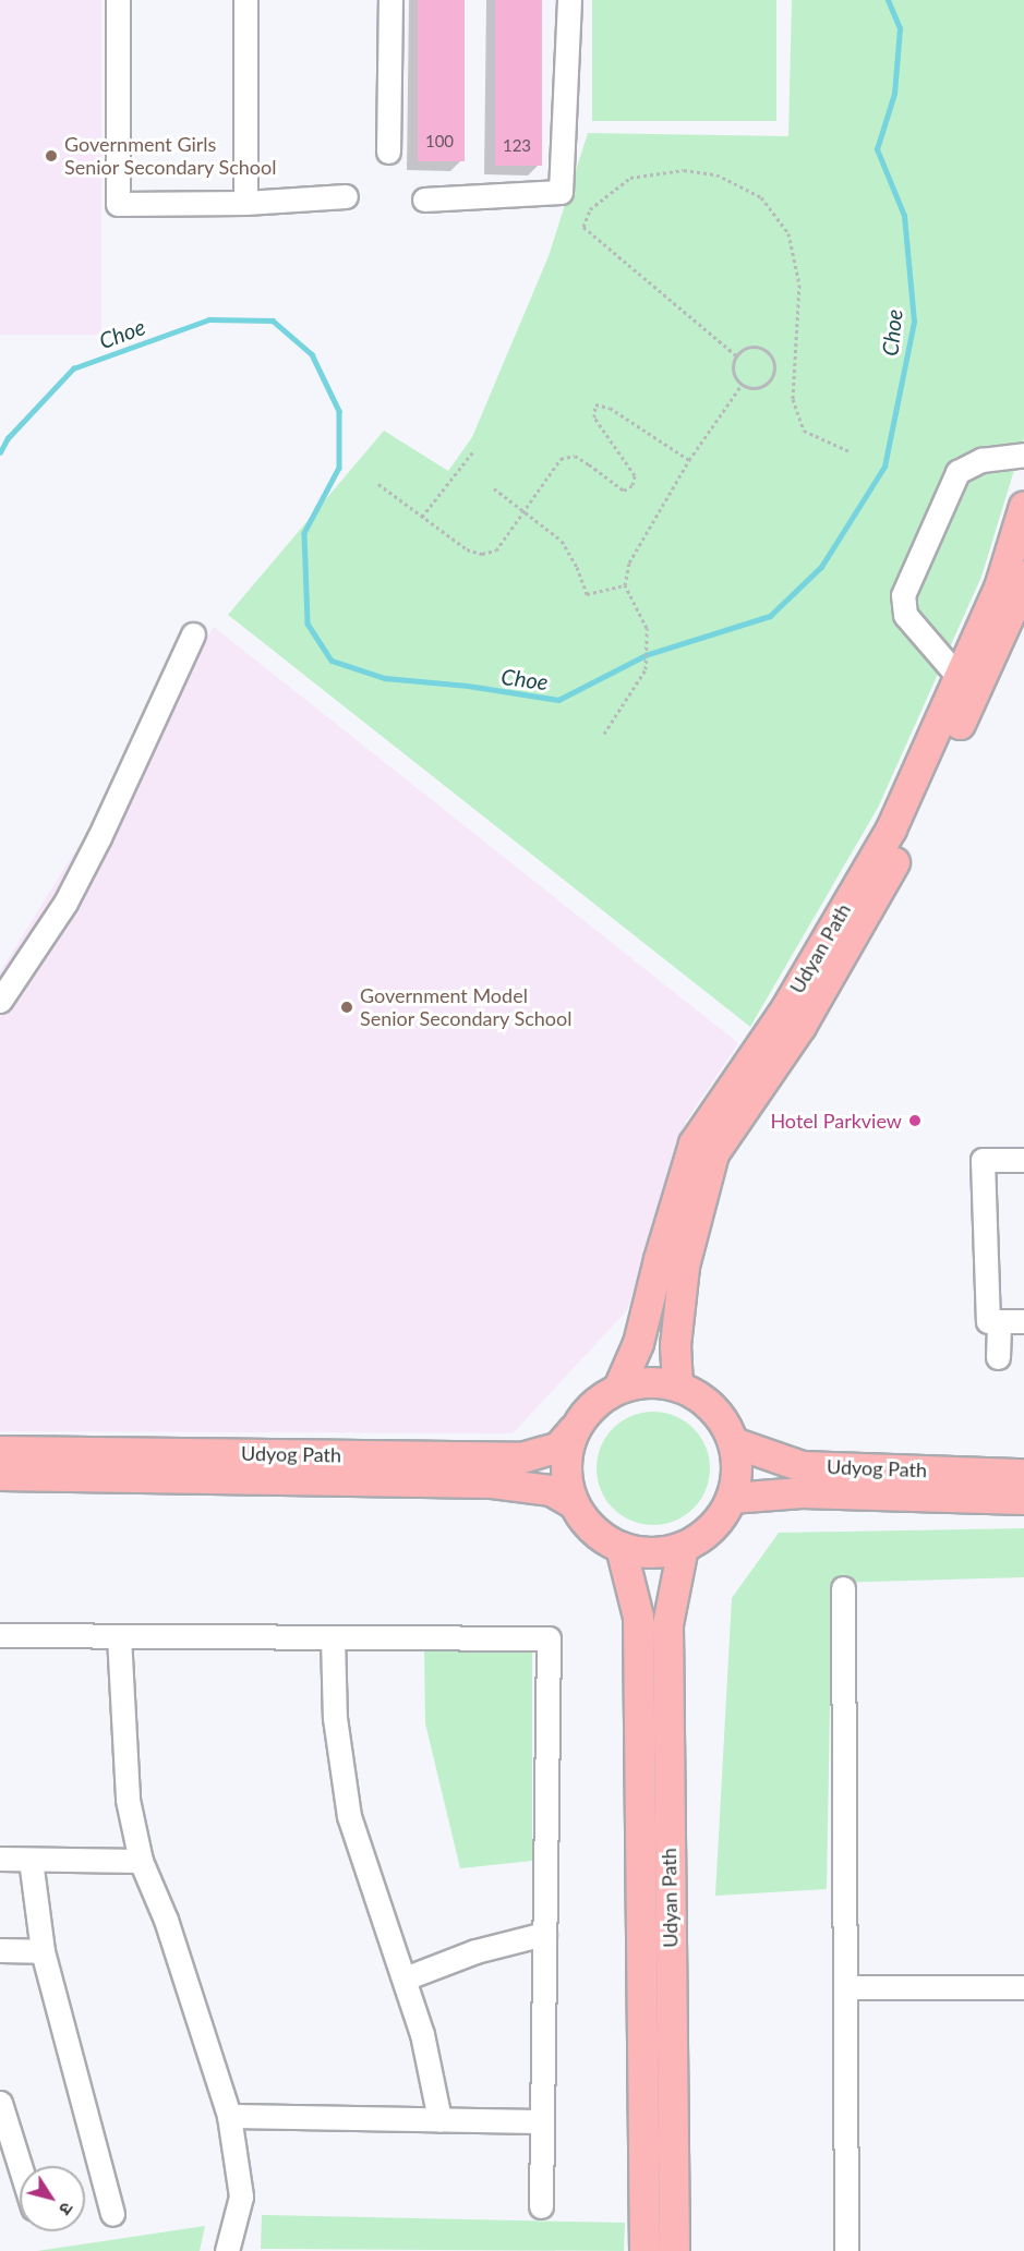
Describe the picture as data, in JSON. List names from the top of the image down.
{
  "streets": {
    "main road": ["Udyan Path", "Udyog Path"]
  },
  "crossings": [
    ["Udyan Path", "Udyog Path"]
  ],
  "water": ["Choe"],
  "places": ["Government Girls Senior Secondary School", "Government Model Senior Secondary School", "Hotel Parkview"],
  "house_numbers": ["100", "123"],
  "north": "bottom right"
}
